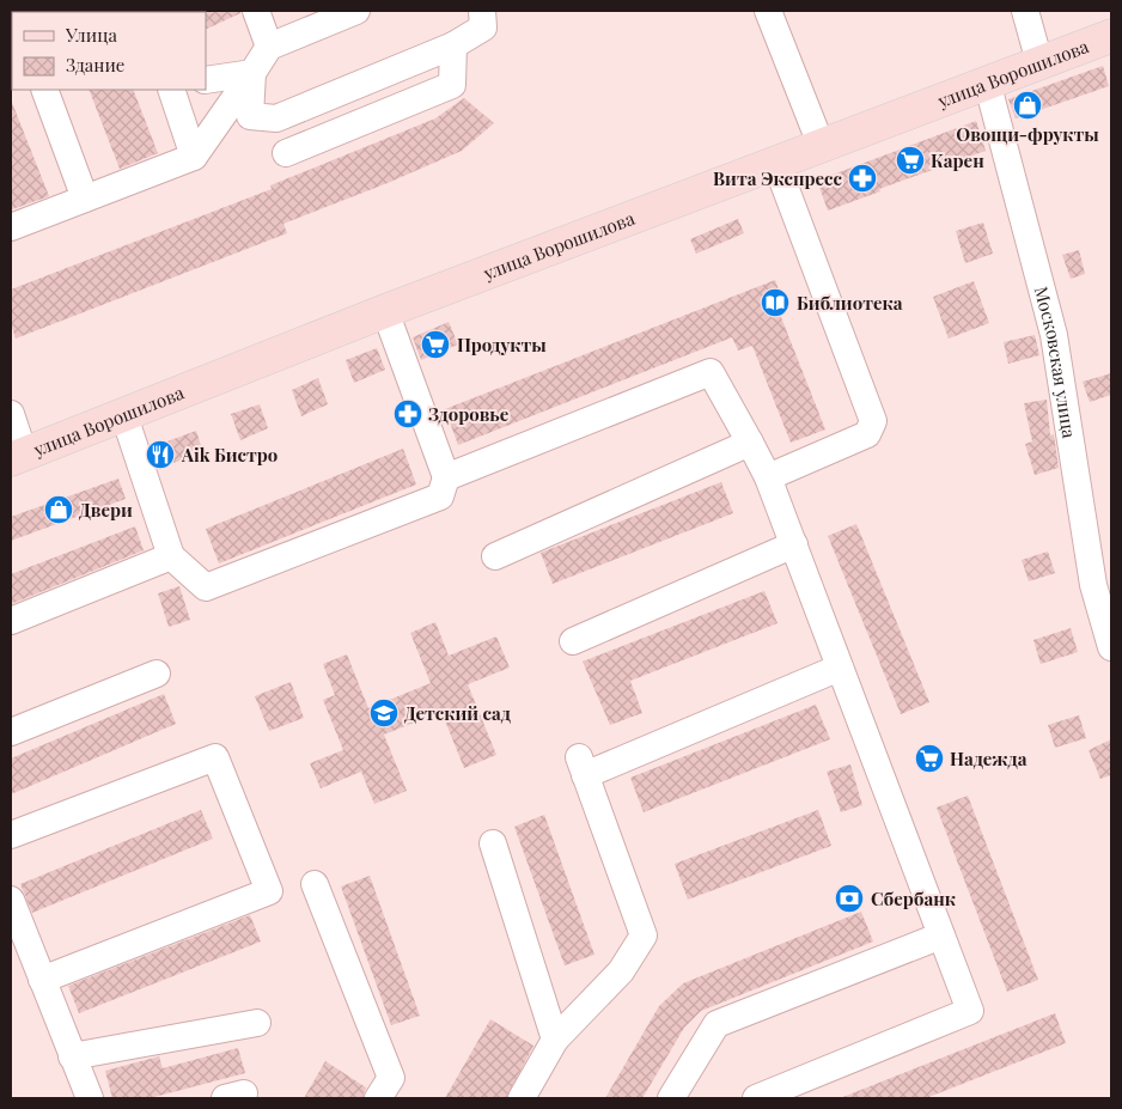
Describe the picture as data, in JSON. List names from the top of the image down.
{
  "streets": {
    "main road": ["улица Ворошилова"],
    "street": ["Московская улица"]
  },
  "crossings": [
    ["улица Ворошилова", "Московская улица"]
  ],
  "places": {
    "shop": ["Овощи-фрукты", "Двери"],
    "supermarket": ["Карен", "Продукты", "Надежда"],
    "pharmacy": ["Вита Экспресс", "Здоровье"],
    "library": ["Библиотека"],
    "restaurant": ["Aik Бистро"],
    "school or university": ["Детский сад"],
    "bank": ["Сбербанк"]
  },
  "legend": ["Улица", "Здание"]
}
